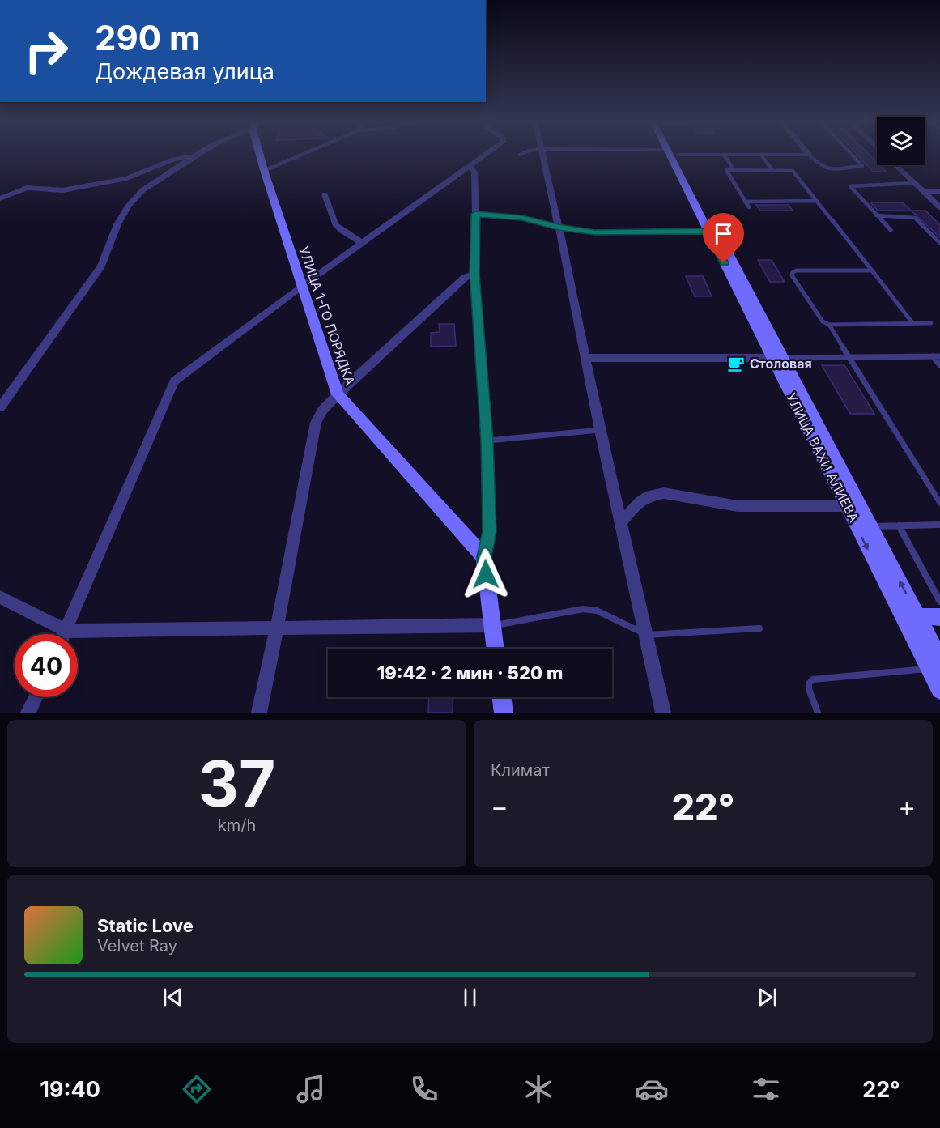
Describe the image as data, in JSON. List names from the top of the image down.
{
  "streets": {
    "main road": ["УЛИЦА 1-ГО ПОРЯДКА", "УЛИЦА ВАХИ АЛИЕВА"]
  },
  "places": {
    "cafe": ["Столовая"]
  },
  "page": {
    "turn": ["290 m", "Дождевая улица"],
    "limit": "40",
    "trip": "19:42 · 2 мин · 520 m",
    "tile": [
      ["37", "km/h"],
      "Климат"
    ],
    "heat": ["−", "22°", "+"],
    "song": ["Static Love", "Velvet Ray"],
    "tabs": ["19:40", "22°"]
  }
}
